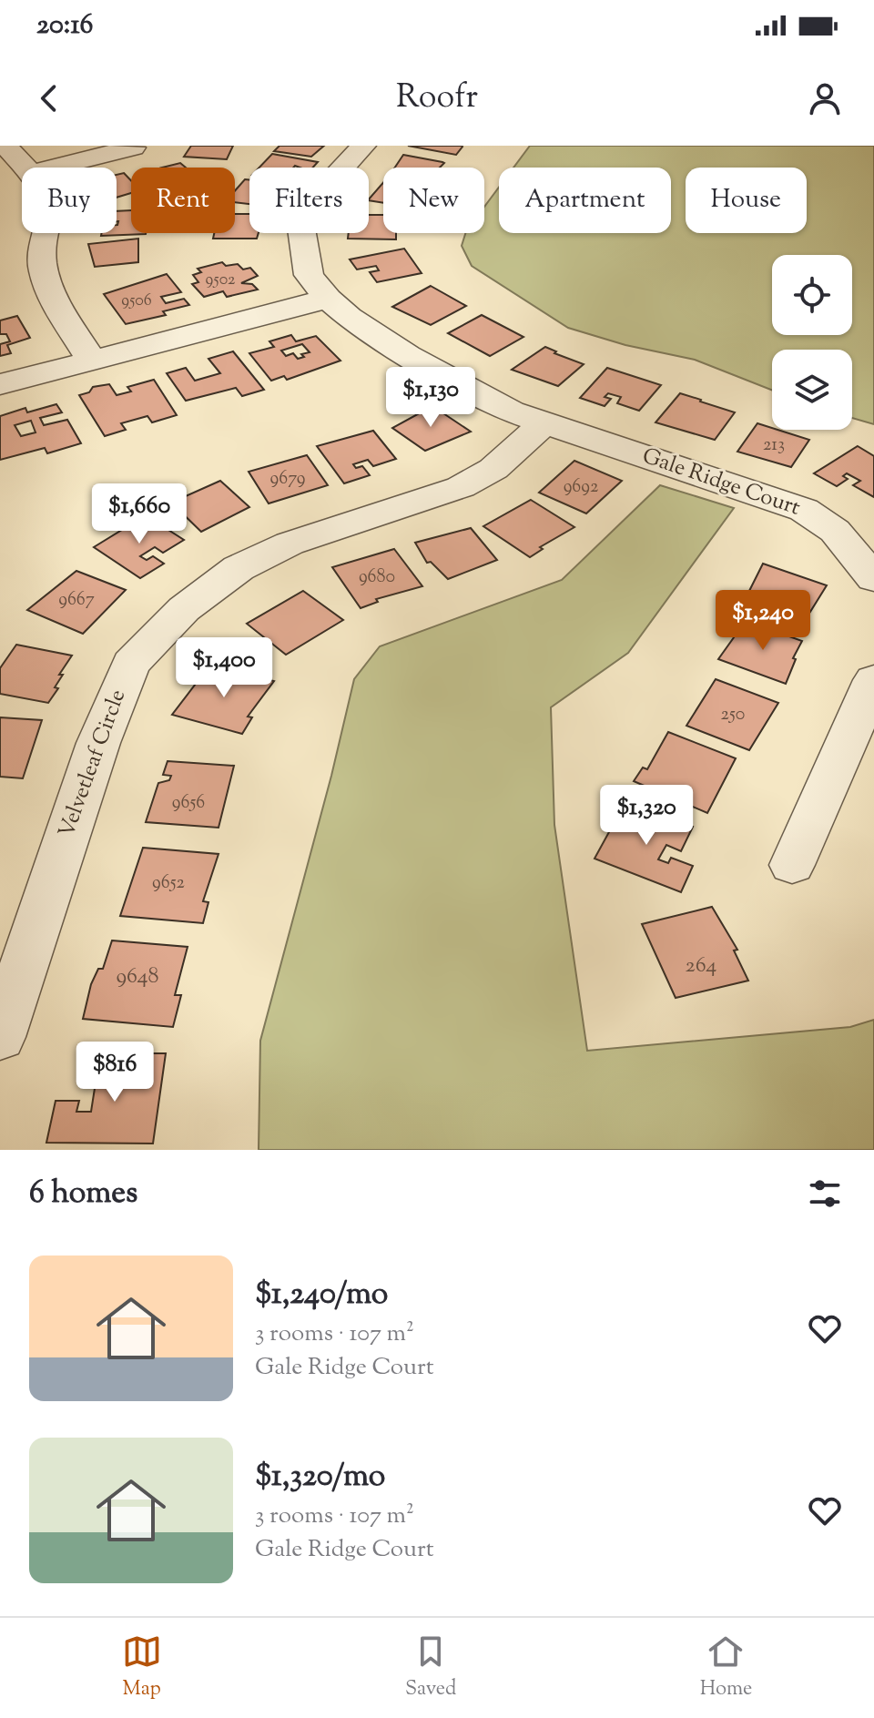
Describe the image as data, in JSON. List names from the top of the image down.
{
  "streets": {
    "street": ["Gale Ridge Court", "Velvetleaf Circle"]
  },
  "crossings": [
    ["Gale Ridge Court", "Velvetleaf Circle"]
  ],
  "house_numbers": [
    "9502",
    "9506",
    "213",
    "9679",
    "9692",
    "9680",
    "9667",
    "250",
    "9656",
    "9652",
    "264",
    "9648"
  ],
  "page": {
    "status": "20:16",
    "header": "Roofr",
    "chip": [
      "Buy",
      "Rent",
      "Filters",
      "New",
      "Apartment",
      "House"
    ],
    "price": [
      "$1,130",
      "$1,660",
      "$1,240",
      "$1,400",
      "$1,320",
      "$816"
    ],
    "heading": "6 homes",
    "list": [
      {
        "name": "$1,240/mo",
        "note": "3 rooms · 107 m² · Gale Ridge Court"
      },
      {
        "name": "$1,320/mo",
        "note": "3 rooms · 107 m² · Gale Ridge Court"
      }
    ],
    "tabs": ["Map", "Saved", "Home"]
  }
}
